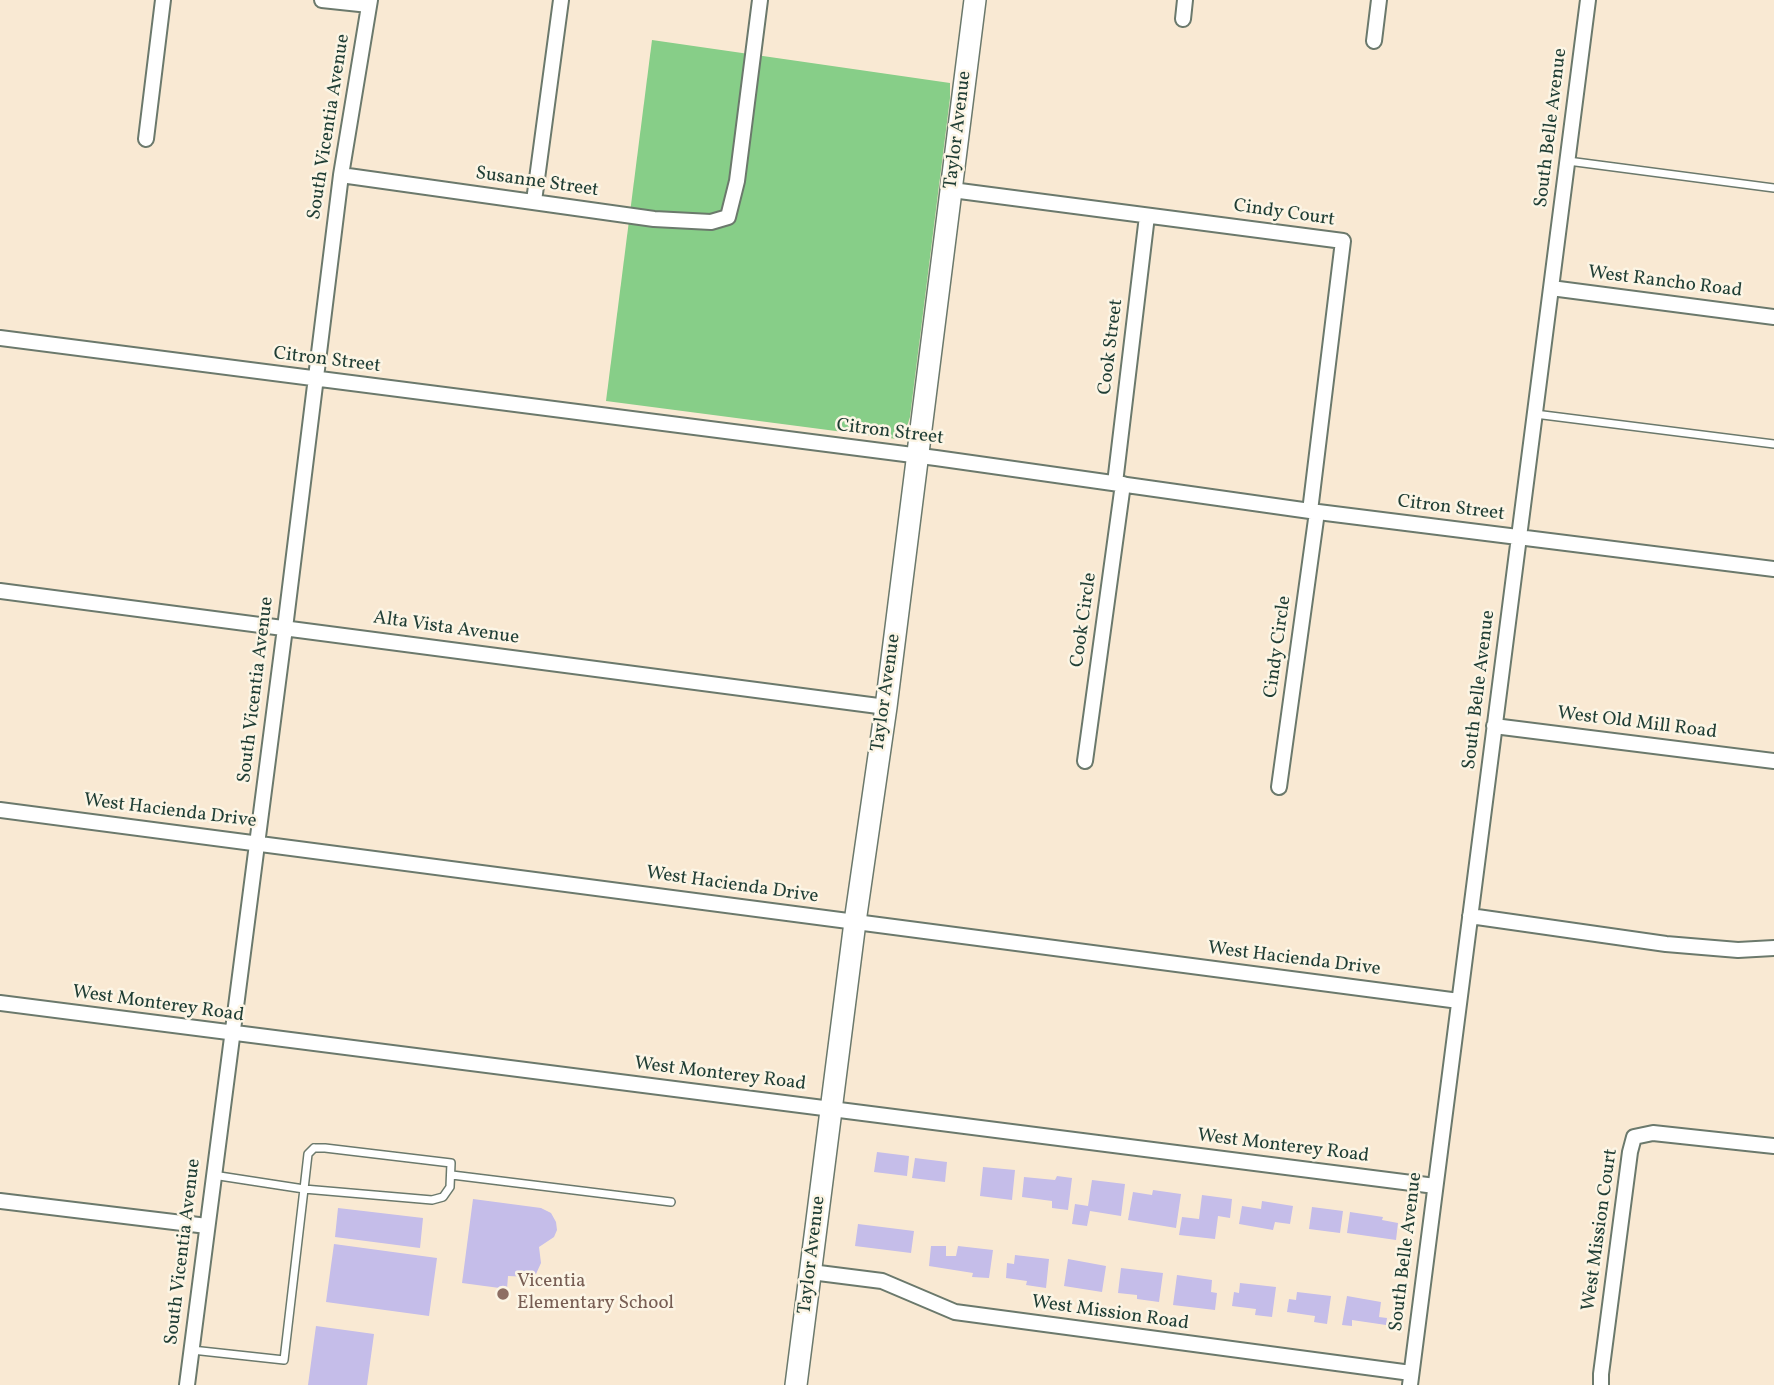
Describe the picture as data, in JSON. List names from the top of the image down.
{
  "streets": {
    "street": [
      "South Vicentia Avenue",
      "South Belle Avenue",
      "Taylor Avenue",
      "Susanne Street",
      "Cindy Court",
      "West Rancho Road",
      "Cook Street",
      "Citron Street",
      "Cook Circle",
      "Alta Vista Avenue",
      "Cindy Circle",
      "West Old Mill Road",
      "West Hacienda Drive",
      "West Monterey Road",
      "West Mission Court",
      "West Mission Road"
    ]
  },
  "crossings": [
    ["South Vicentia Avenue", "Susanne Street"],
    ["South Vicentia Avenue", "Citron Street"],
    ["South Vicentia Avenue", "Alta Vista Avenue"],
    ["South Vicentia Avenue", "West Hacienda Drive"],
    ["South Vicentia Avenue", "West Monterey Road"],
    ["South Belle Avenue", "West Rancho Road"],
    ["South Belle Avenue", "Citron Street"],
    ["South Belle Avenue", "West Old Mill Road"],
    ["South Belle Avenue", "West Hacienda Drive"],
    ["South Belle Avenue", "West Monterey Road"],
    ["South Belle Avenue", "West Mission Road"],
    ["Taylor Avenue", "Cindy Court"],
    ["Taylor Avenue", "Citron Street"],
    ["Taylor Avenue", "Alta Vista Avenue"],
    ["Taylor Avenue", "West Hacienda Drive"],
    ["Taylor Avenue", "West Monterey Road"],
    ["Taylor Avenue", "West Mission Road"],
    ["Cindy Court", "Cook Street"],
    ["Cindy Court", "Citron Street"],
    ["Cindy Court", "Cindy Circle"],
    ["Cook Street", "Citron Street"],
    ["Cook Street", "Cook Circle"],
    ["Citron Street", "Cook Circle"],
    ["Citron Street", "Cindy Circle"]
  ],
  "places": ["Vicentia Elementary School"]
}
